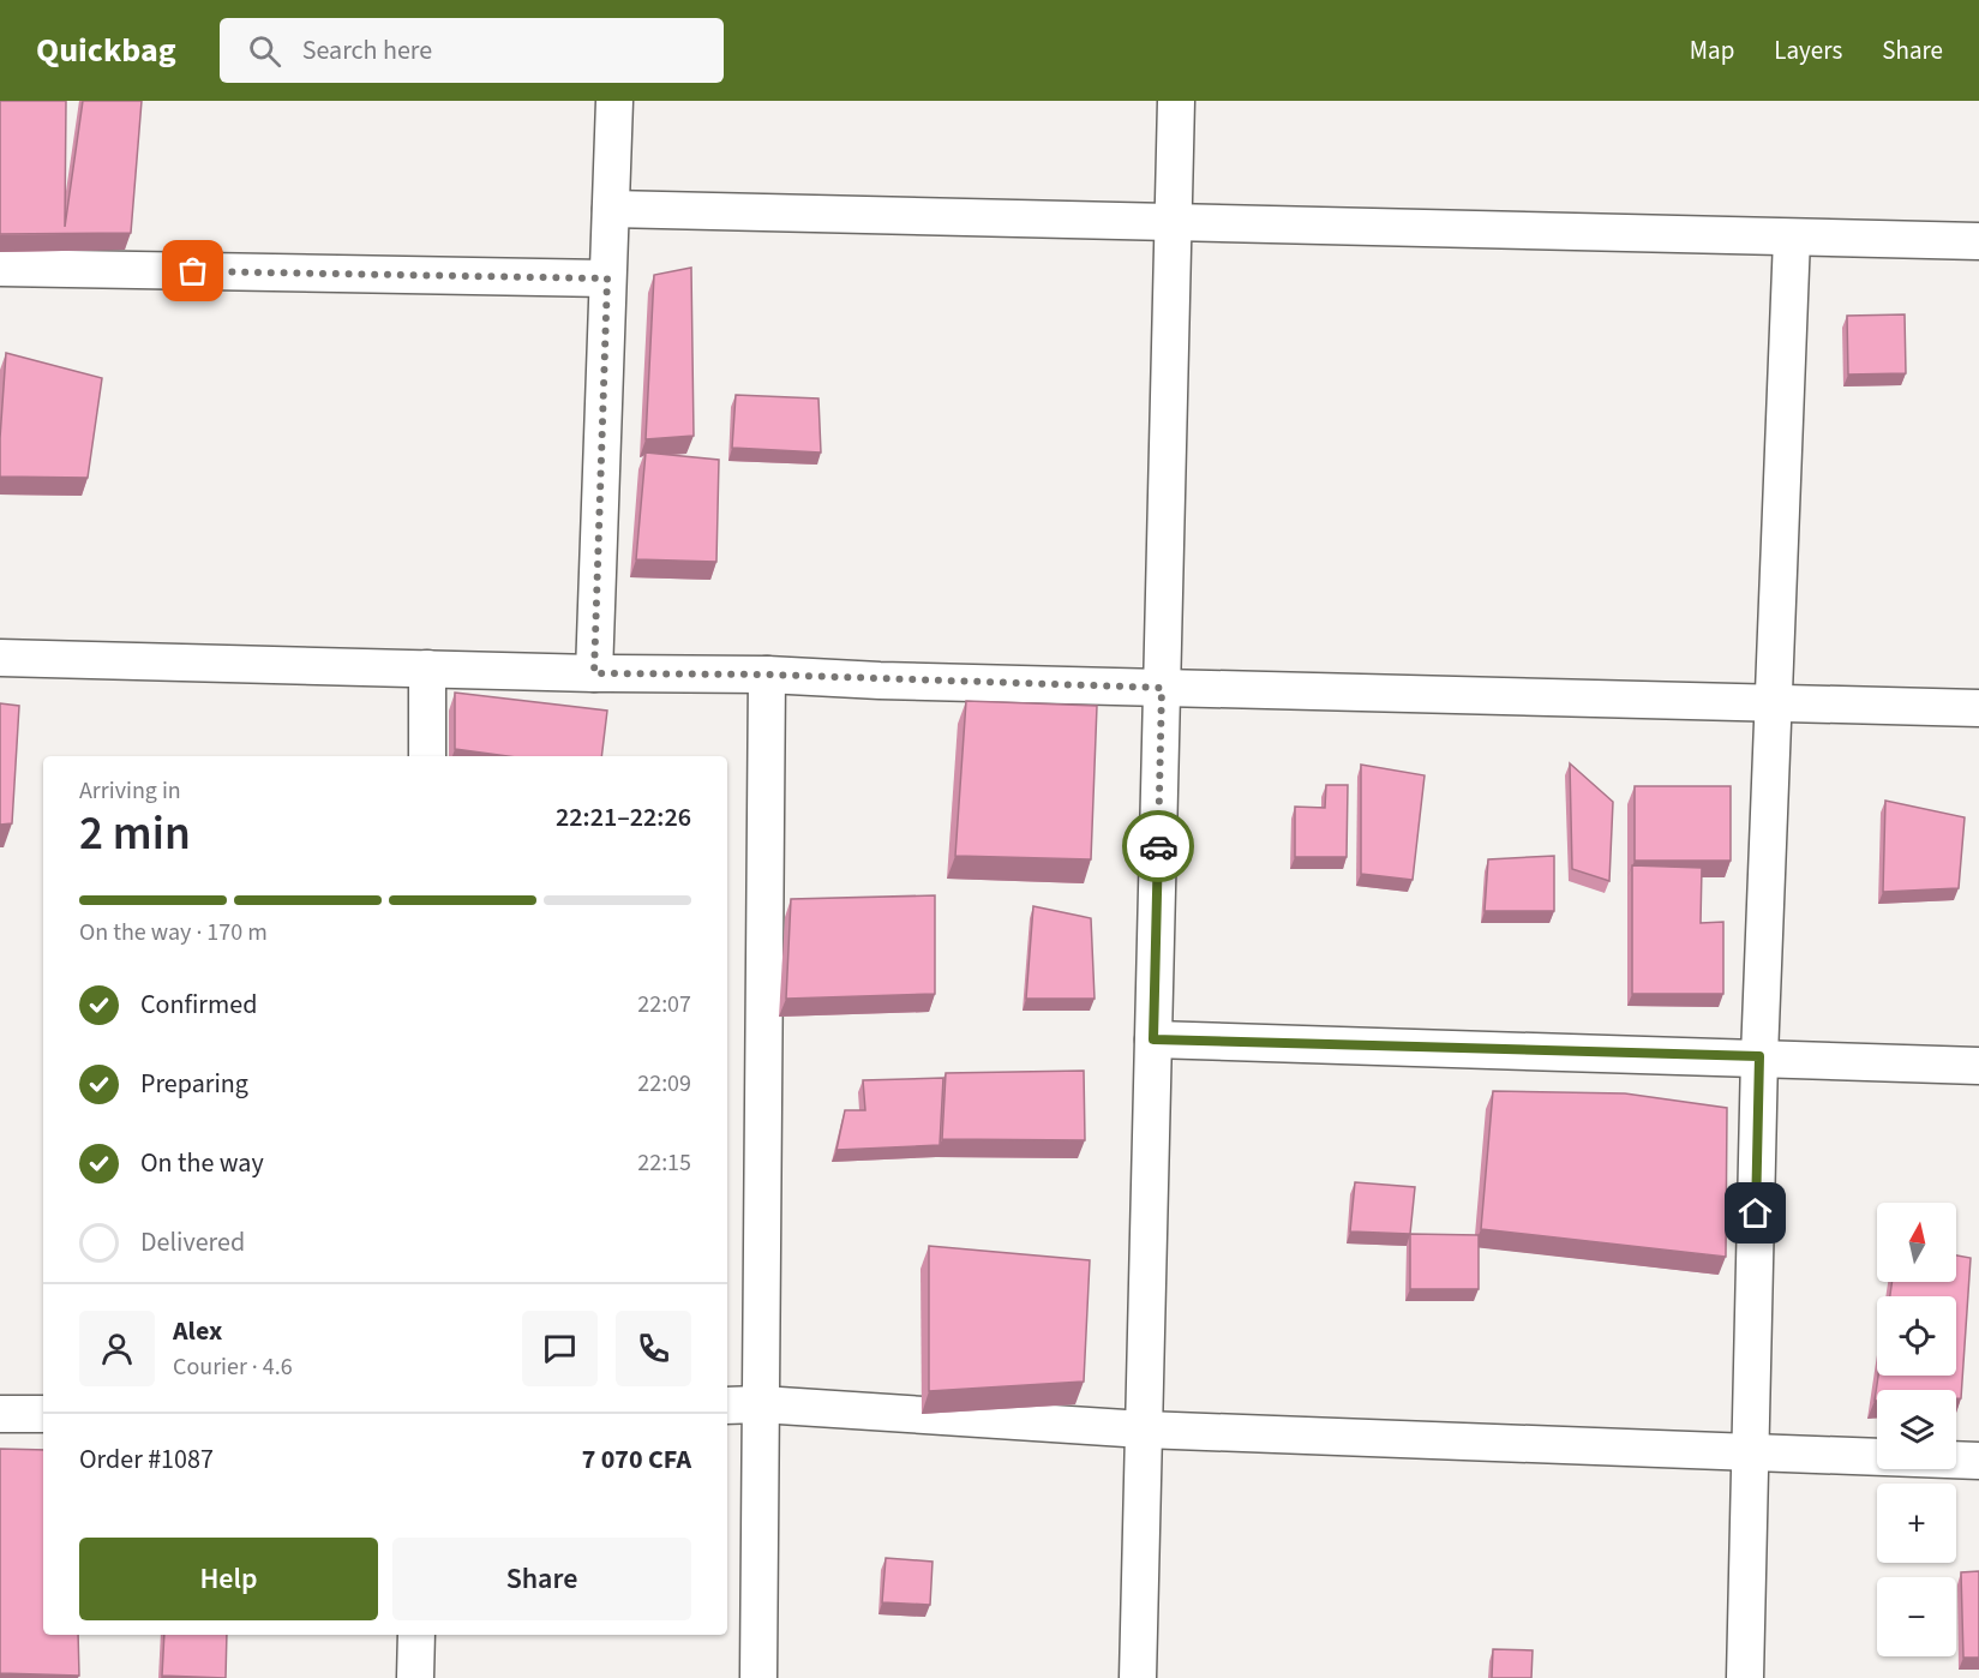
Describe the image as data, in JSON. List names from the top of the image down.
{
  "north": "top",
  "page": {
    "header": "Quickbag",
    "search": "Search here",
    "nav": ["Map", "Layers", "Share"],
    "heading": ["2 min", "Arriving in", "22:21–22:26"],
    "panel": [
      "Alex",
      "Courier · 4.6",
      "Order #1087",
      "7 070 CFA"
    ],
    "bar": "On the way · 170 m",
    "list": [
      ["Confirmed", "22:07"],
      ["Preparing", "22:09"],
      ["On the way", "22:15"],
      "Delivered"
    ],
    "map_buttons": ["+", "−"],
    "buttons": ["Help", "Share"]
  }
}
